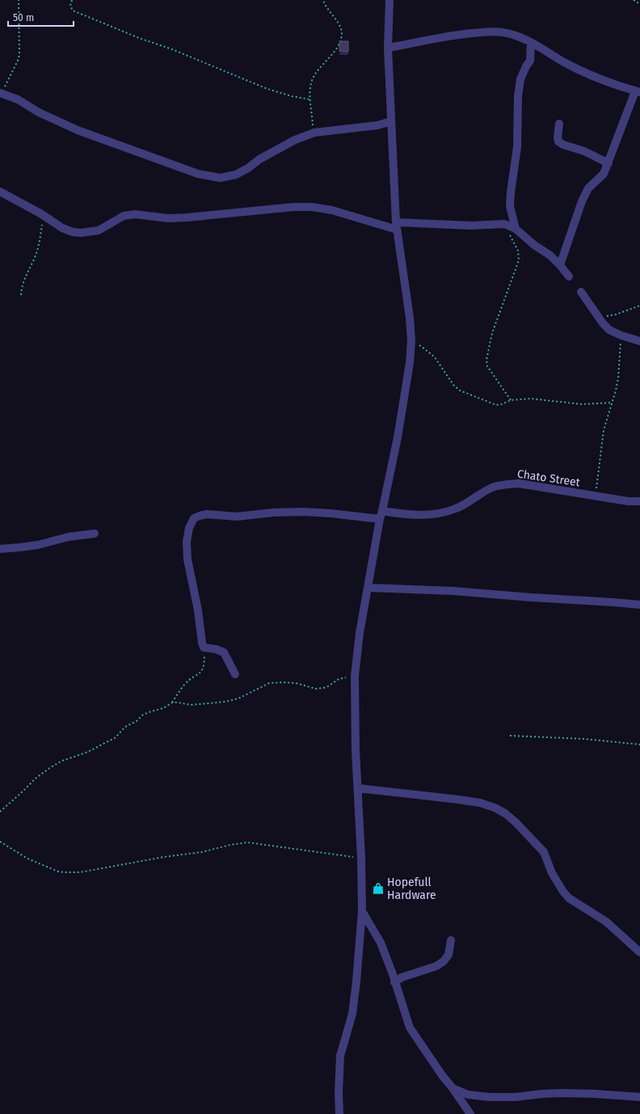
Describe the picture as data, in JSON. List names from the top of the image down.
{
  "streets": {
    "street": ["Chato Street"]
  },
  "places": {
    "shop": ["Hopefull Hardware"]
  },
  "scale_bar": "50 m"
}
